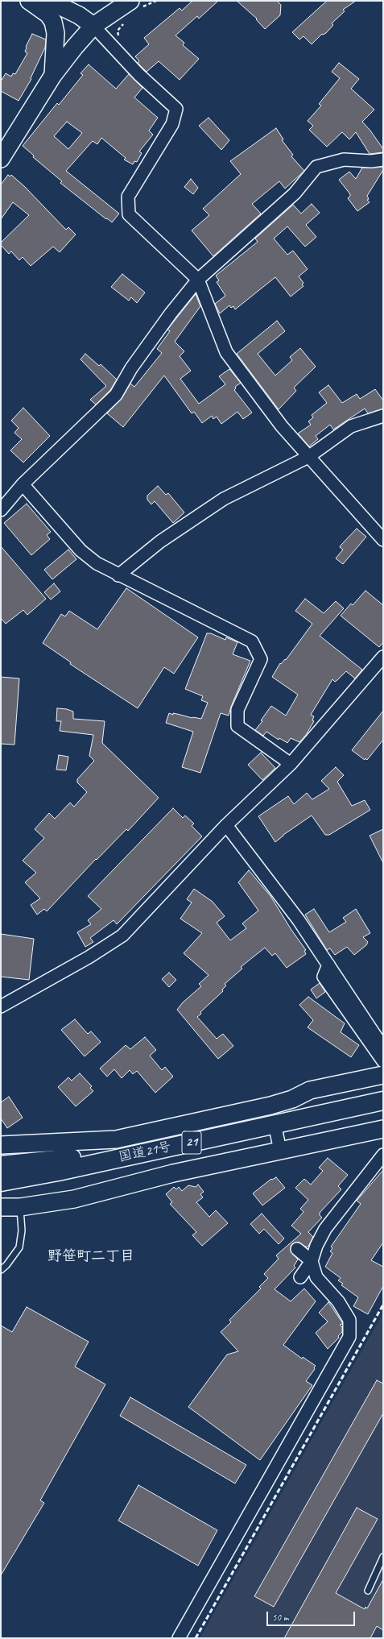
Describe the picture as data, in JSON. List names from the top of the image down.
{
  "streets": {
    "highway": ["21", "国道21号"]
  },
  "districts": ["野笹町二丁目"],
  "scale_bar": "50 m"
}
